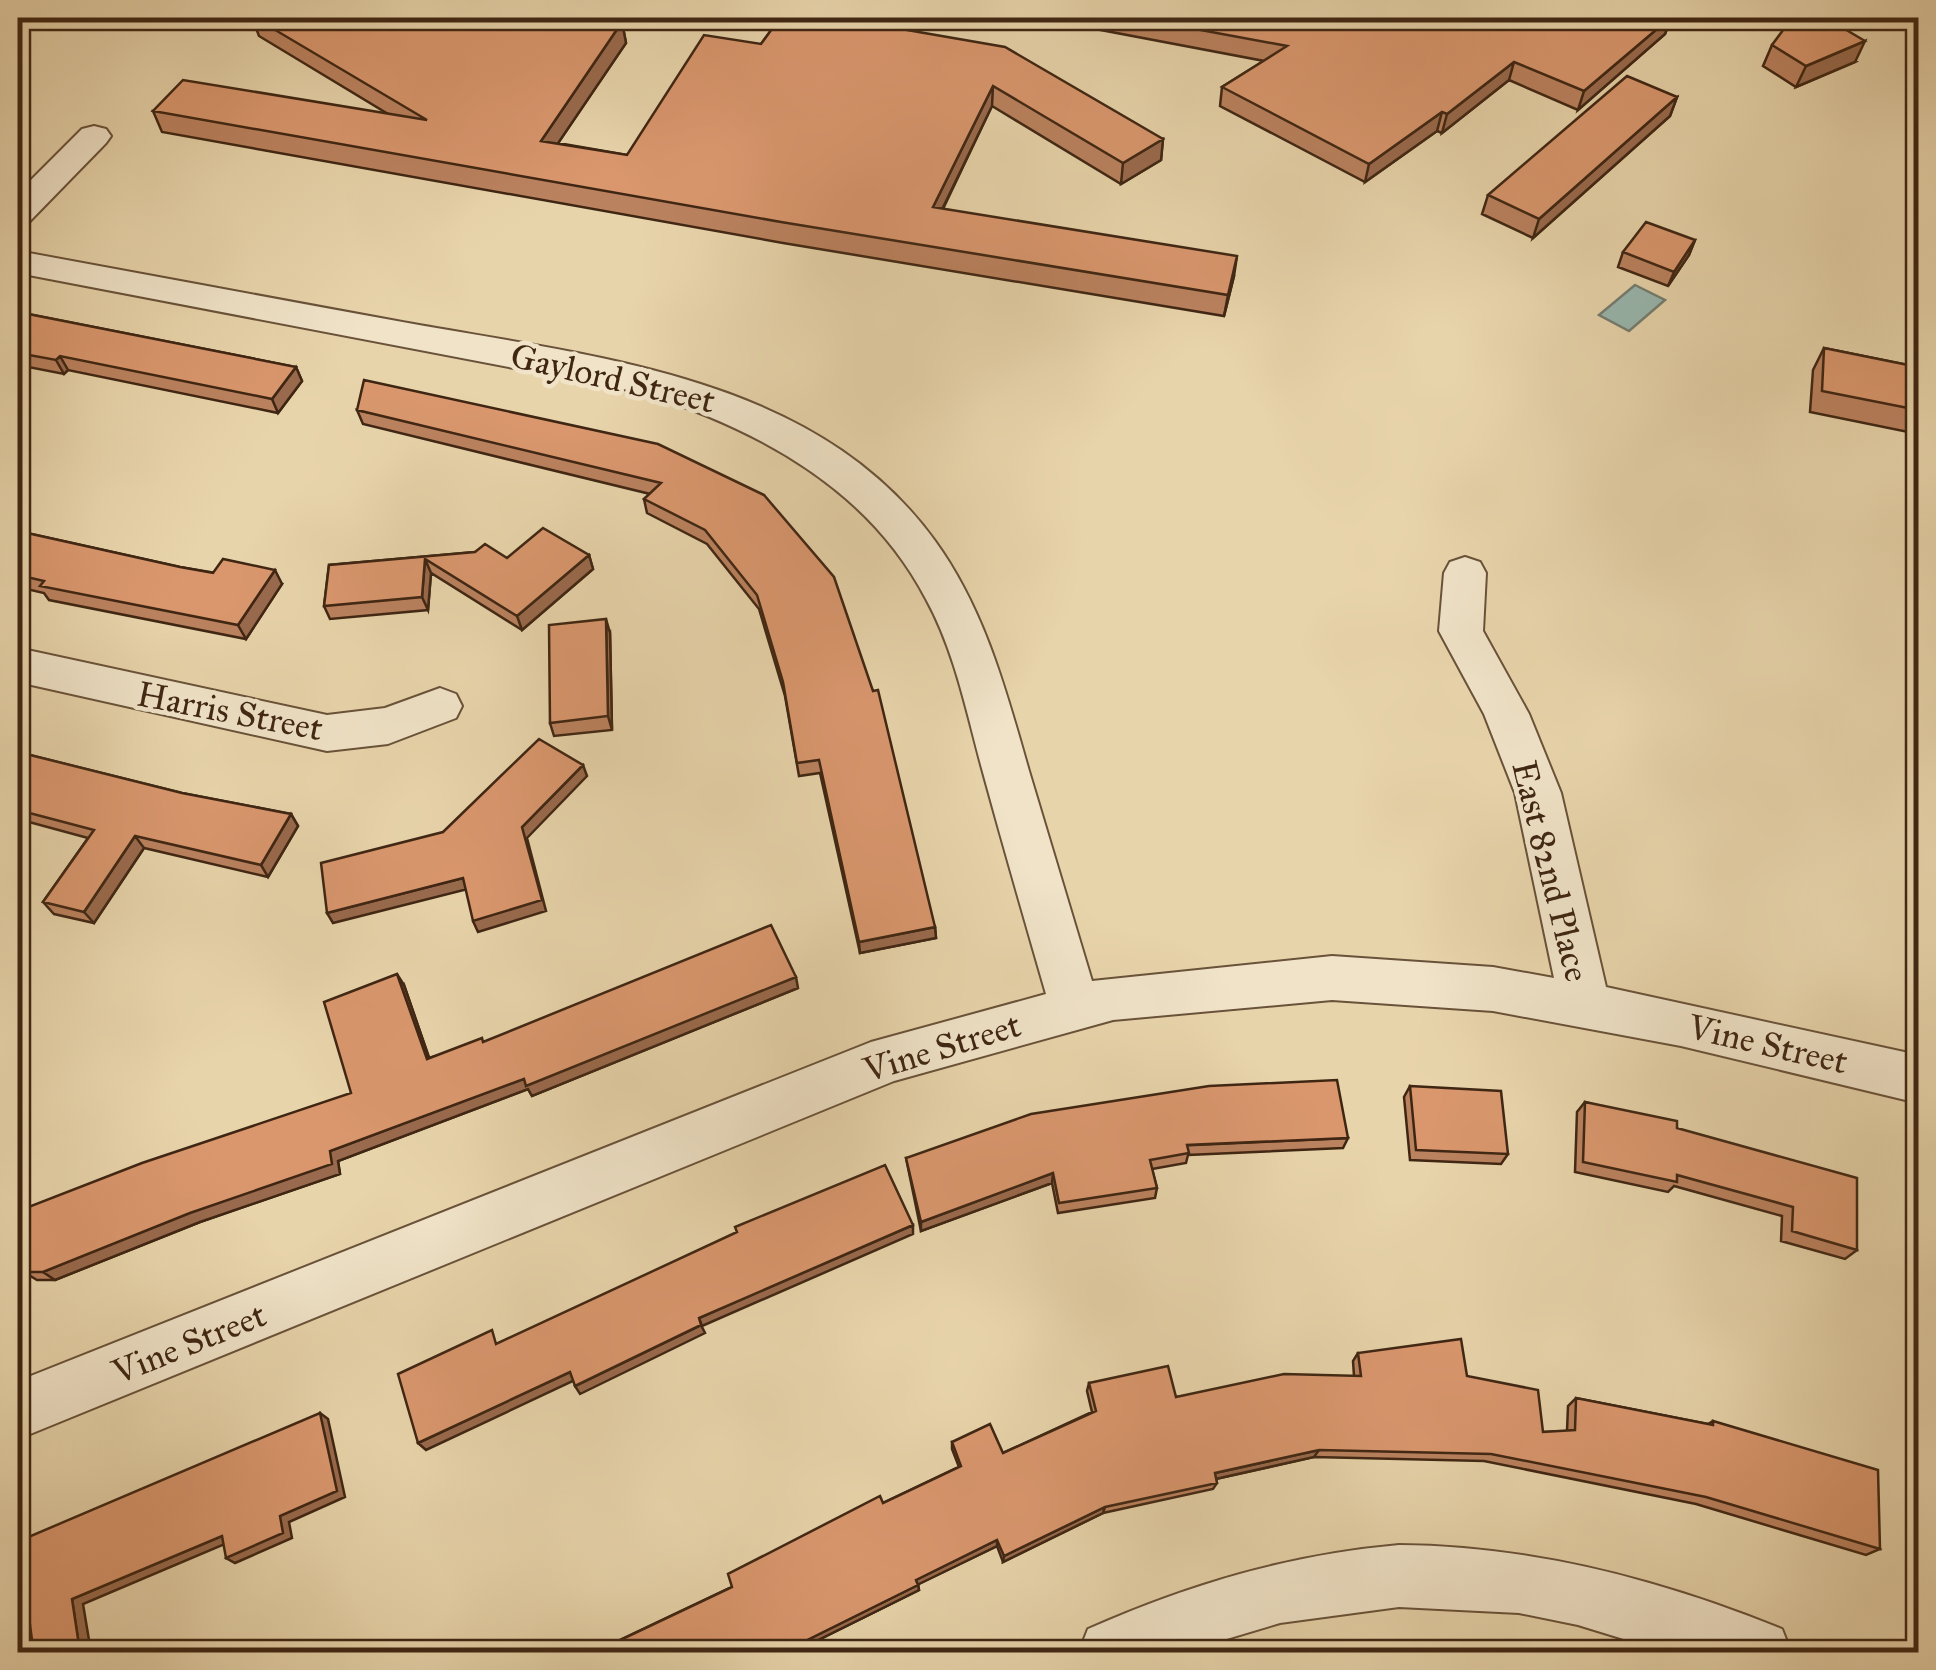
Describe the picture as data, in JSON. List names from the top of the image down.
{
  "streets": {
    "street": [
      "Gaylord Street",
      "Harris Street",
      "East 82nd Place",
      "Vine Street"
    ]
  },
  "crossings": [
    ["Gaylord Street", "Vine Street"],
    ["East 82nd Place", "Vine Street"]
  ]
}
